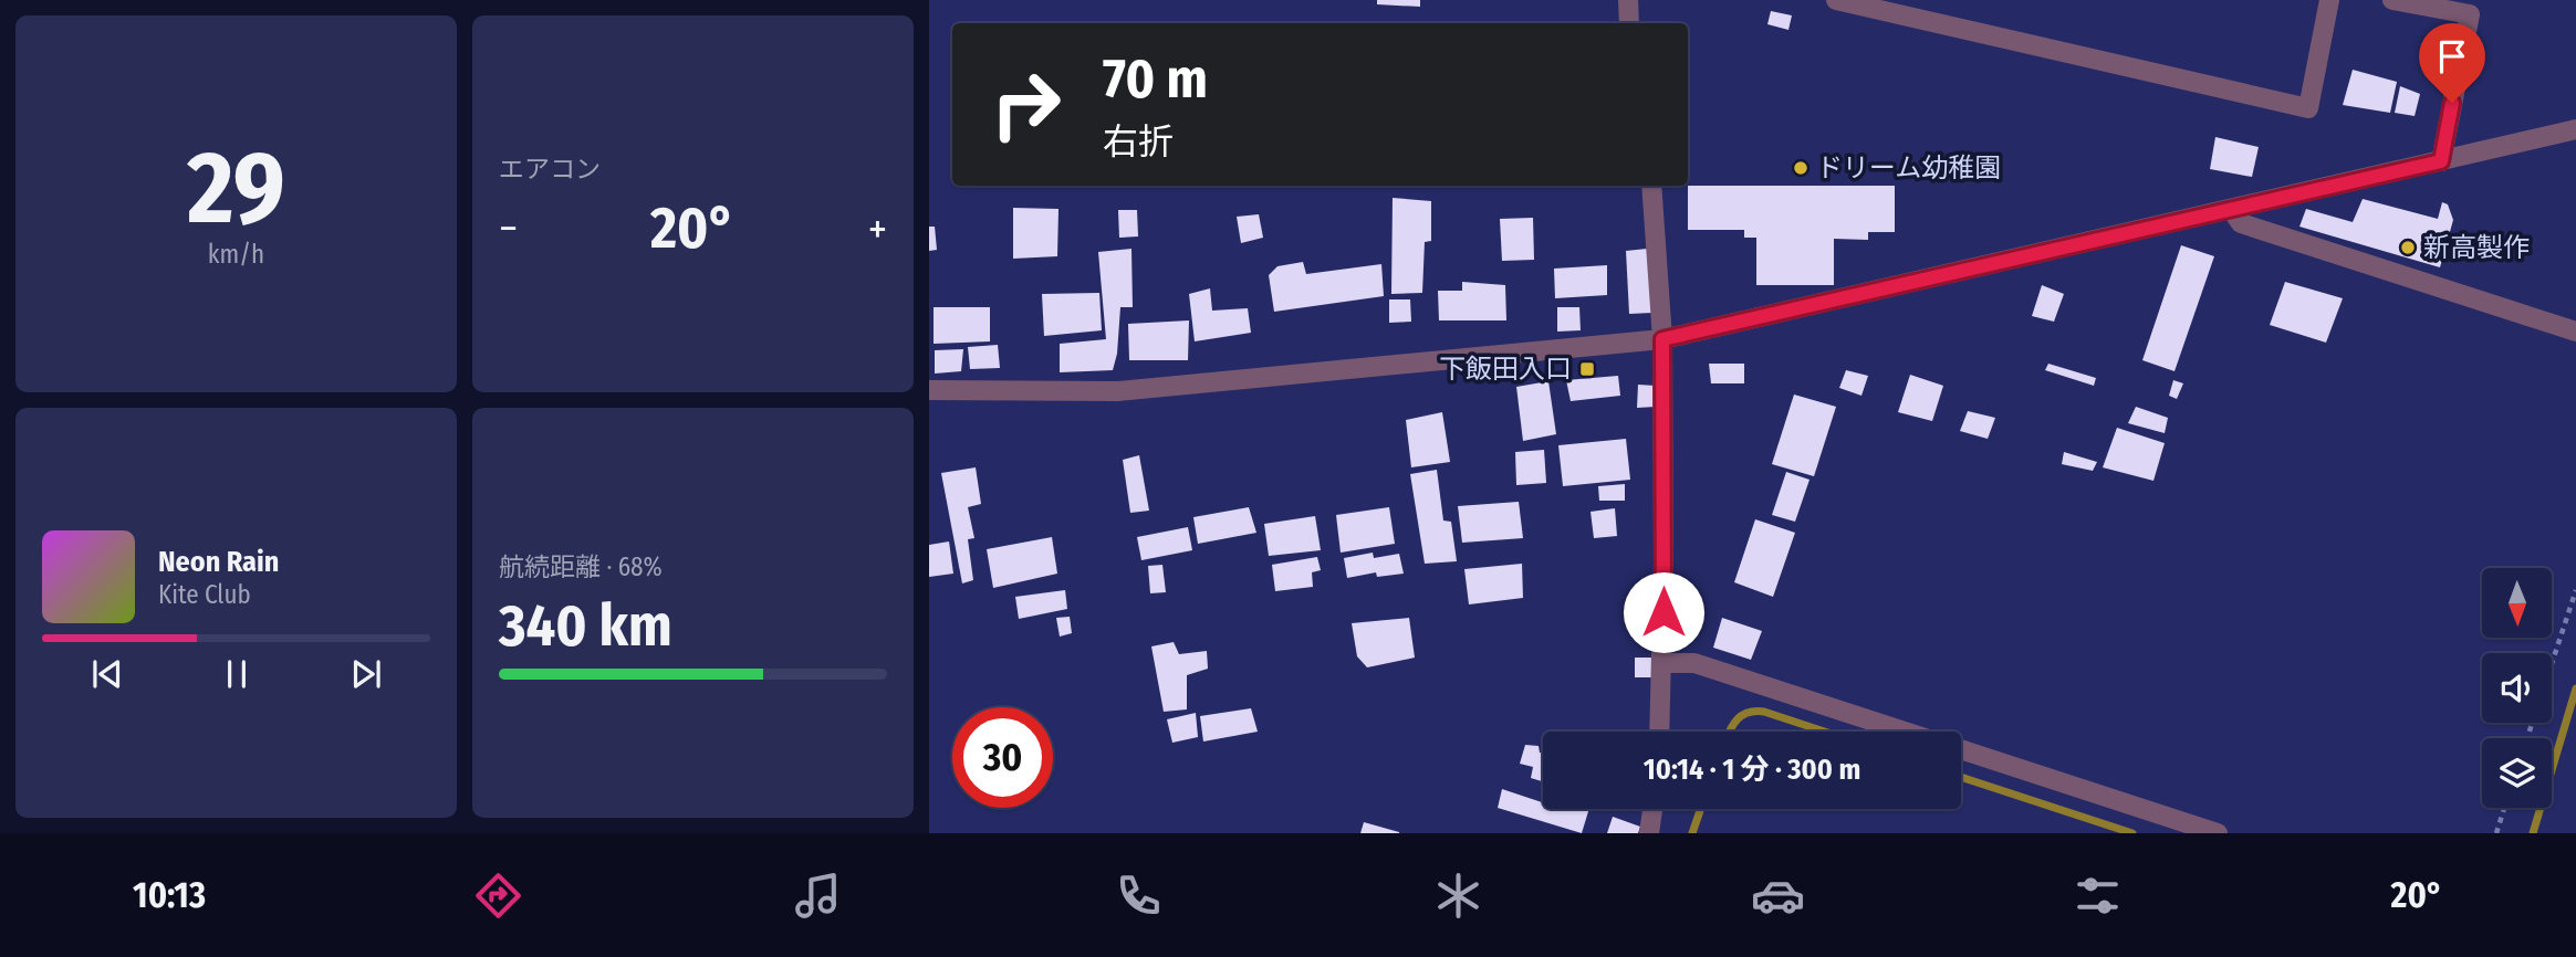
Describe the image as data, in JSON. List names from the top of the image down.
{
  "places": {
    "other": ["ドリーム幼稚園", "新高製作"],
    "transit": ["下飯田入口"]
  },
  "north": "bottom",
  "page": {
    "tile": [
      ["29", "km/h"],
      "エアコン",
      ["航続距離 · 68%", "340 km"]
    ],
    "turn": ["70 m", "右折"],
    "heat": ["−", "20°", "+"],
    "song": ["Neon Rain", "Kite Club"],
    "limit": "30",
    "trip": "10:14 · 1 分 · 300 m",
    "tabs": ["10:13", "20°"]
  }
}
